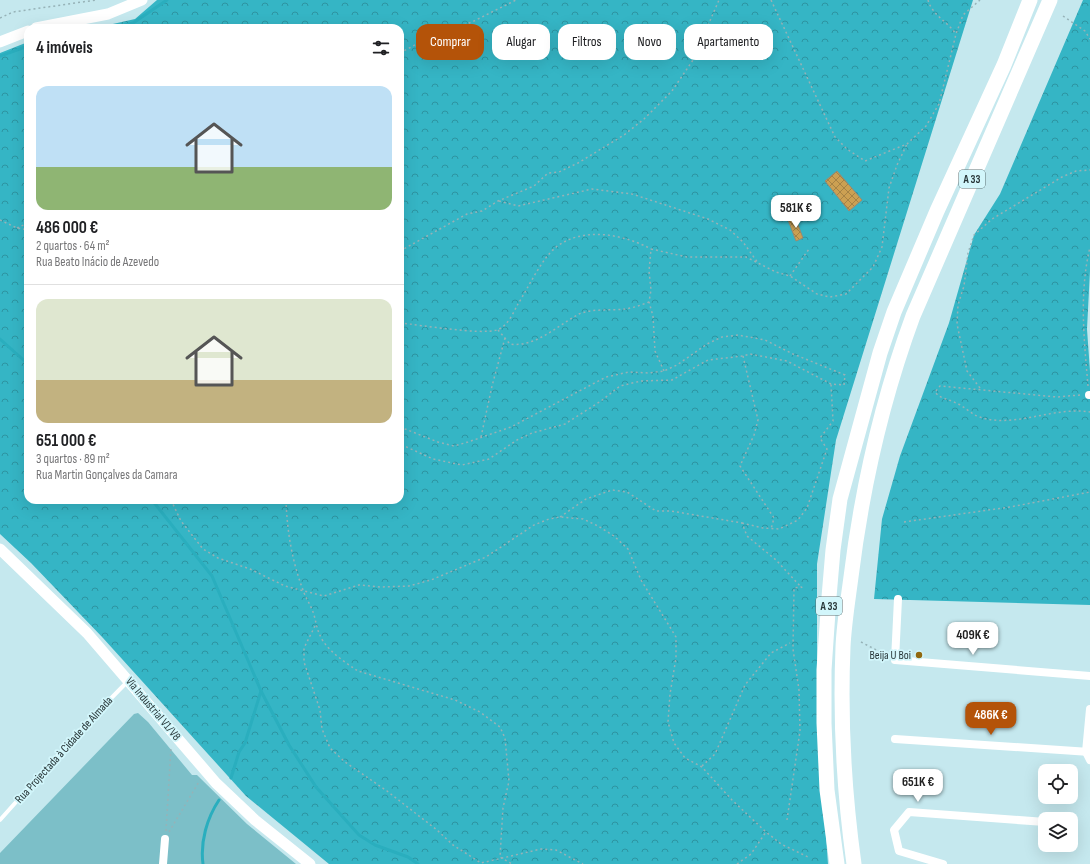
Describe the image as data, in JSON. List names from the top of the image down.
{
  "streets": {
    "highway": ["A 33"],
    "main road": ["Via Industrial V1/V8"],
    "lane": ["Rua Projectada à Cidade de Almada"]
  },
  "crossings": [
    ["Via Industrial V1/V8", "Rua Projectada à Cidade de Almada"]
  ],
  "places": ["Beija U Boi"],
  "page": {
    "chip": [
      "Comprar",
      "Alugar",
      "Filtros",
      "Novo",
      "Apartamento"
    ],
    "heading": "4 imóveis",
    "list": [
      {
        "name": "486 000 €",
        "note": "2 quartos · 64 m² · Rua Beato Inácio de Azevedo"
      },
      {
        "name": "651 000 €",
        "note": "3 quartos · 89 m² · Rua Martin Gonçalves da Camara"
      }
    ],
    "price": [
      "581K €",
      "409K €",
      "486K €",
      "651K €"
    ]
  }
}
